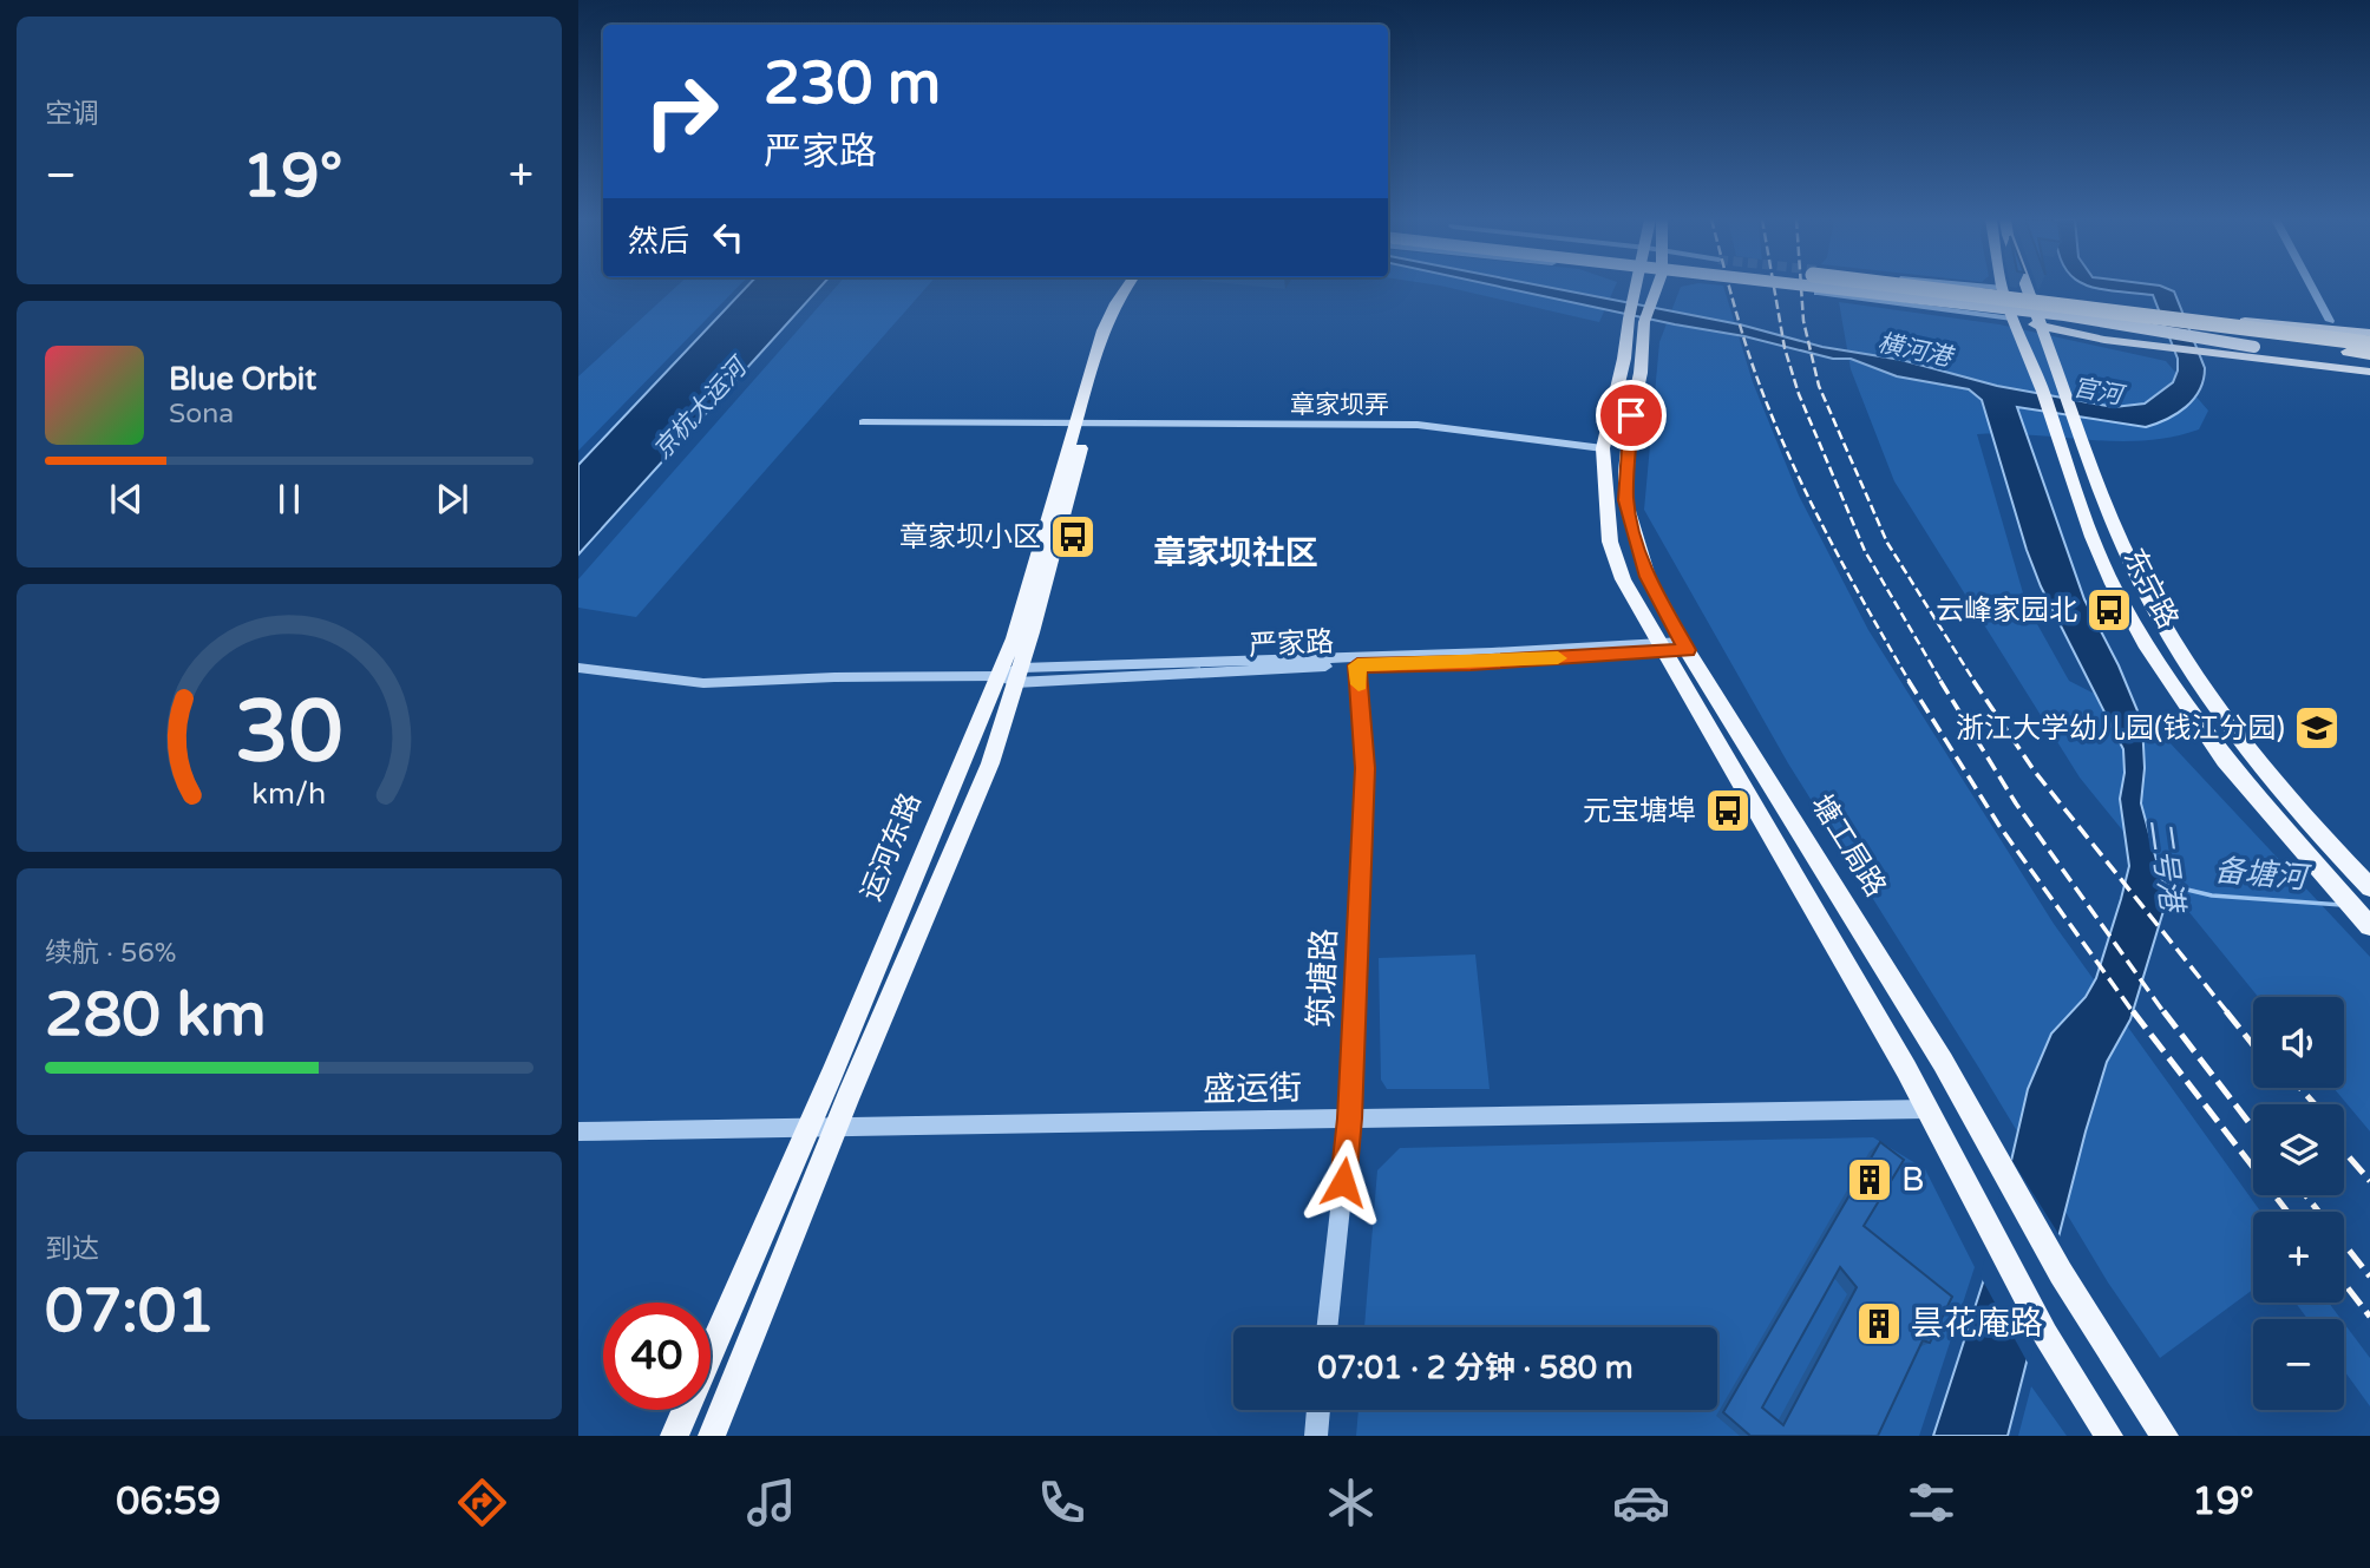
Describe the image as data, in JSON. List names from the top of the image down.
{
  "streets": {
    "main road": ["东宁路", "塘工局路", "运河东路"],
    "street": [
      "章家坝弄",
      "严家路",
      "筑塘路",
      "盛运街"
    ]
  },
  "crossings": [
    ["章家坝弄", "塘工局路"],
    ["章家坝弄", "运河东路"],
    ["严家路", "塘工局路"],
    ["严家路", "运河东路"],
    ["严家路", "筑塘路"],
    ["塘工局路", "盛运街"],
    ["运河东路", "盛运街"],
    ["筑塘路", "盛运街"]
  ],
  "districts": ["章家坝社区"],
  "water": [
    "横河港",
    "官河",
    "京杭大运河",
    "二号港",
    "备塘河"
  ],
  "places": {
    "bus stop": ["章家坝小区", "云峰家园北", "元宝塘埠"],
    "school or university": ["浙江大学幼儿园(钱江分园)"],
    "building": ["B", "昙花庵路"]
  },
  "page": {
    "tile": [
      "空调",
      ["续航 · 56%", "280 km"],
      ["到达", "07:01"]
    ],
    "turn": ["230 m", "严家路"],
    "heat": ["−", "19°", "+"],
    "then": "然后",
    "song": ["Blue Orbit", "Sona"],
    "map_buttons": ["+", "−"],
    "limit": "40",
    "trip": "07:01 · 2 分钟 · 580 m",
    "tabs": ["06:59", "19°"],
    "gauge": ["30", "km/h"]
  }
}
